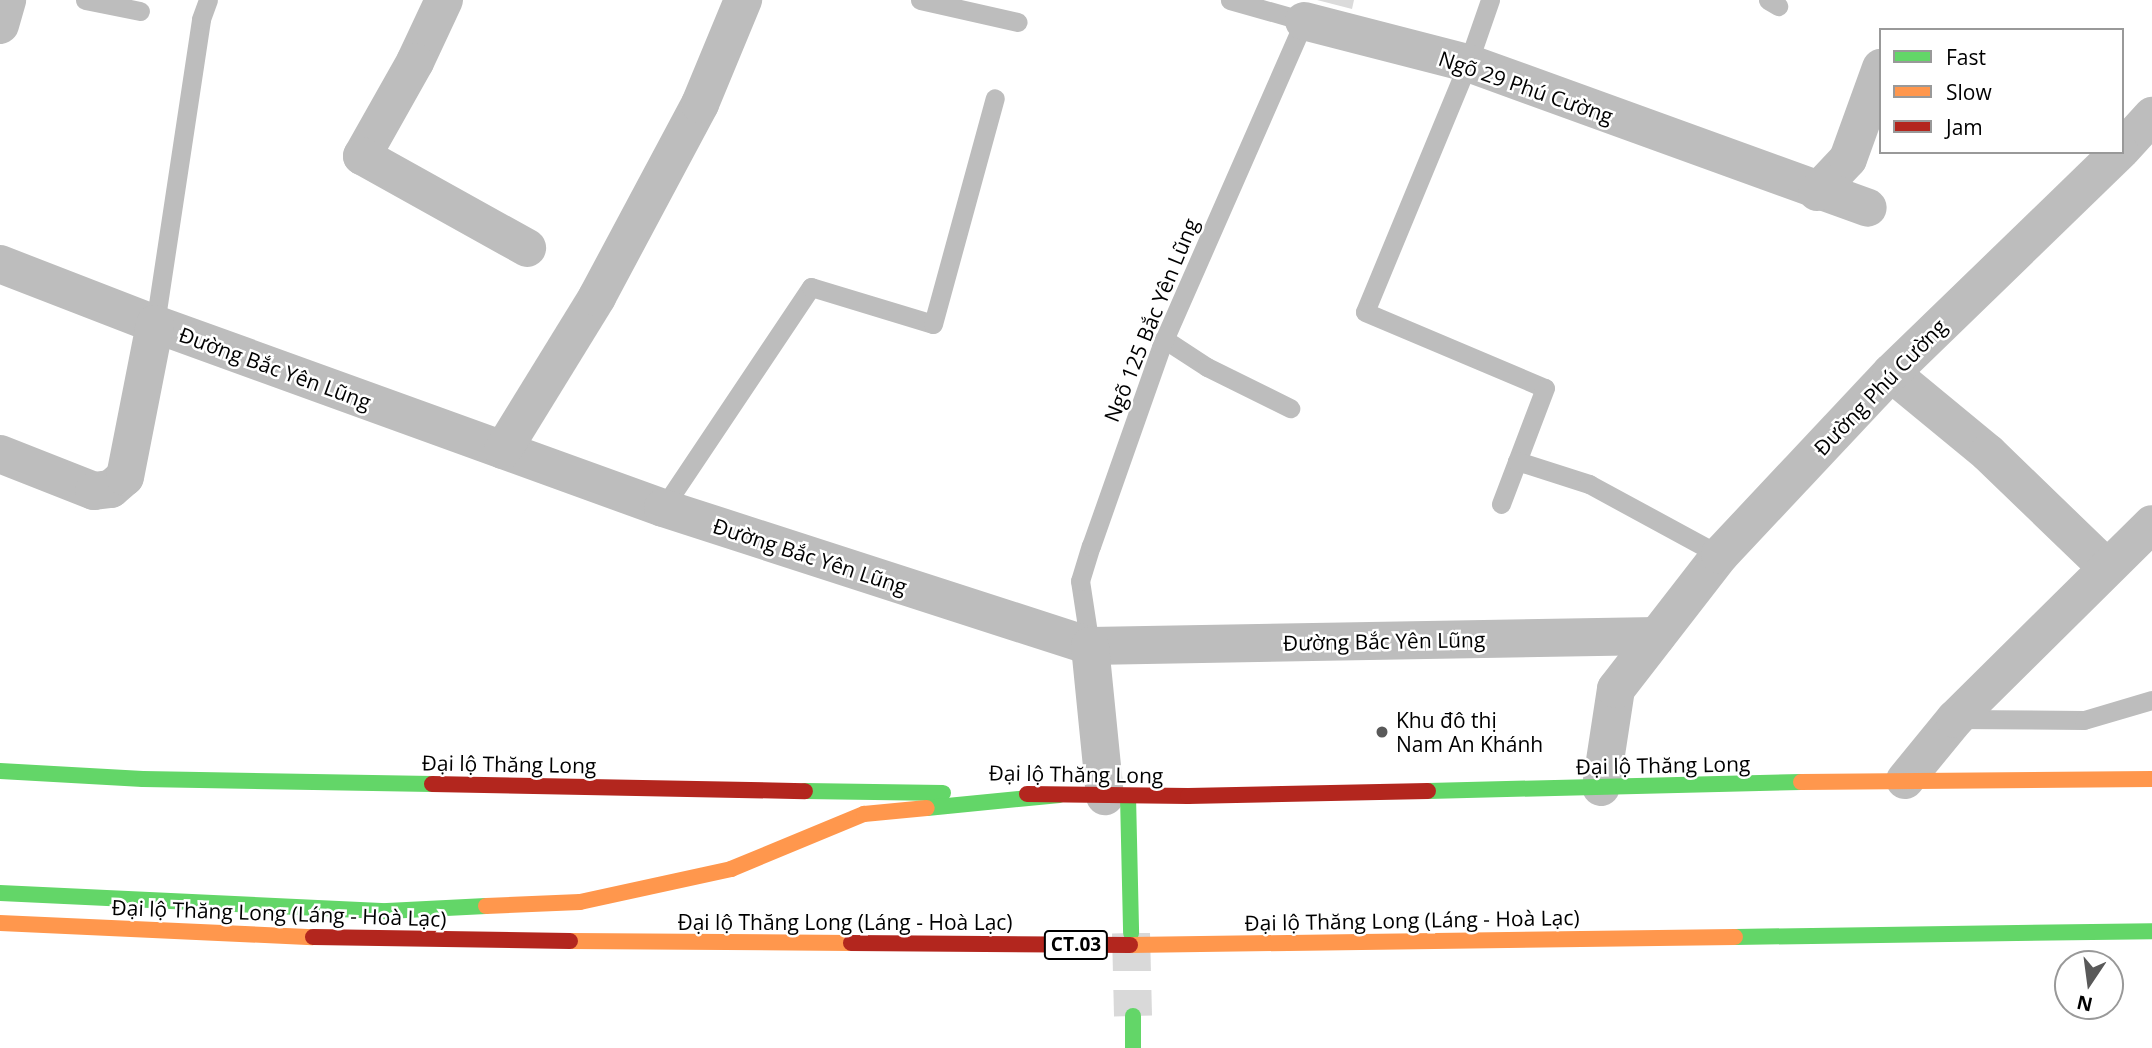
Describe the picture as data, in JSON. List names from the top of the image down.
{
  "streets": {
    "main road": ["Đại lộ Thăng Long", "Đại lộ Thăng Long (Láng - Hoà Lạc)", "CT.03"],
    "street": ["Ngõ 29 Phú Cường", "Đường Bắc Yên Lũng", "Đường Phú Cường"],
    "lane": ["Ngõ 125 Bắc Yên Lũng"]
  },
  "crossings": [
    ["Ngõ 29 Phú Cường", "Ngõ 125 Bắc Yên Lũng"],
    ["Ngõ 125 Bắc Yên Lũng", "Đường Bắc Yên Lũng"],
    ["Đường Bắc Yên Lũng", "Đường Phú Cường"],
    ["Đường Phú Cường", "Đại lộ Thăng Long"]
  ],
  "places": ["Khu đô thị Nam An Khánh"],
  "legend": ["Fast", "Slow", "Jam"],
  "north": "bottom"
}
